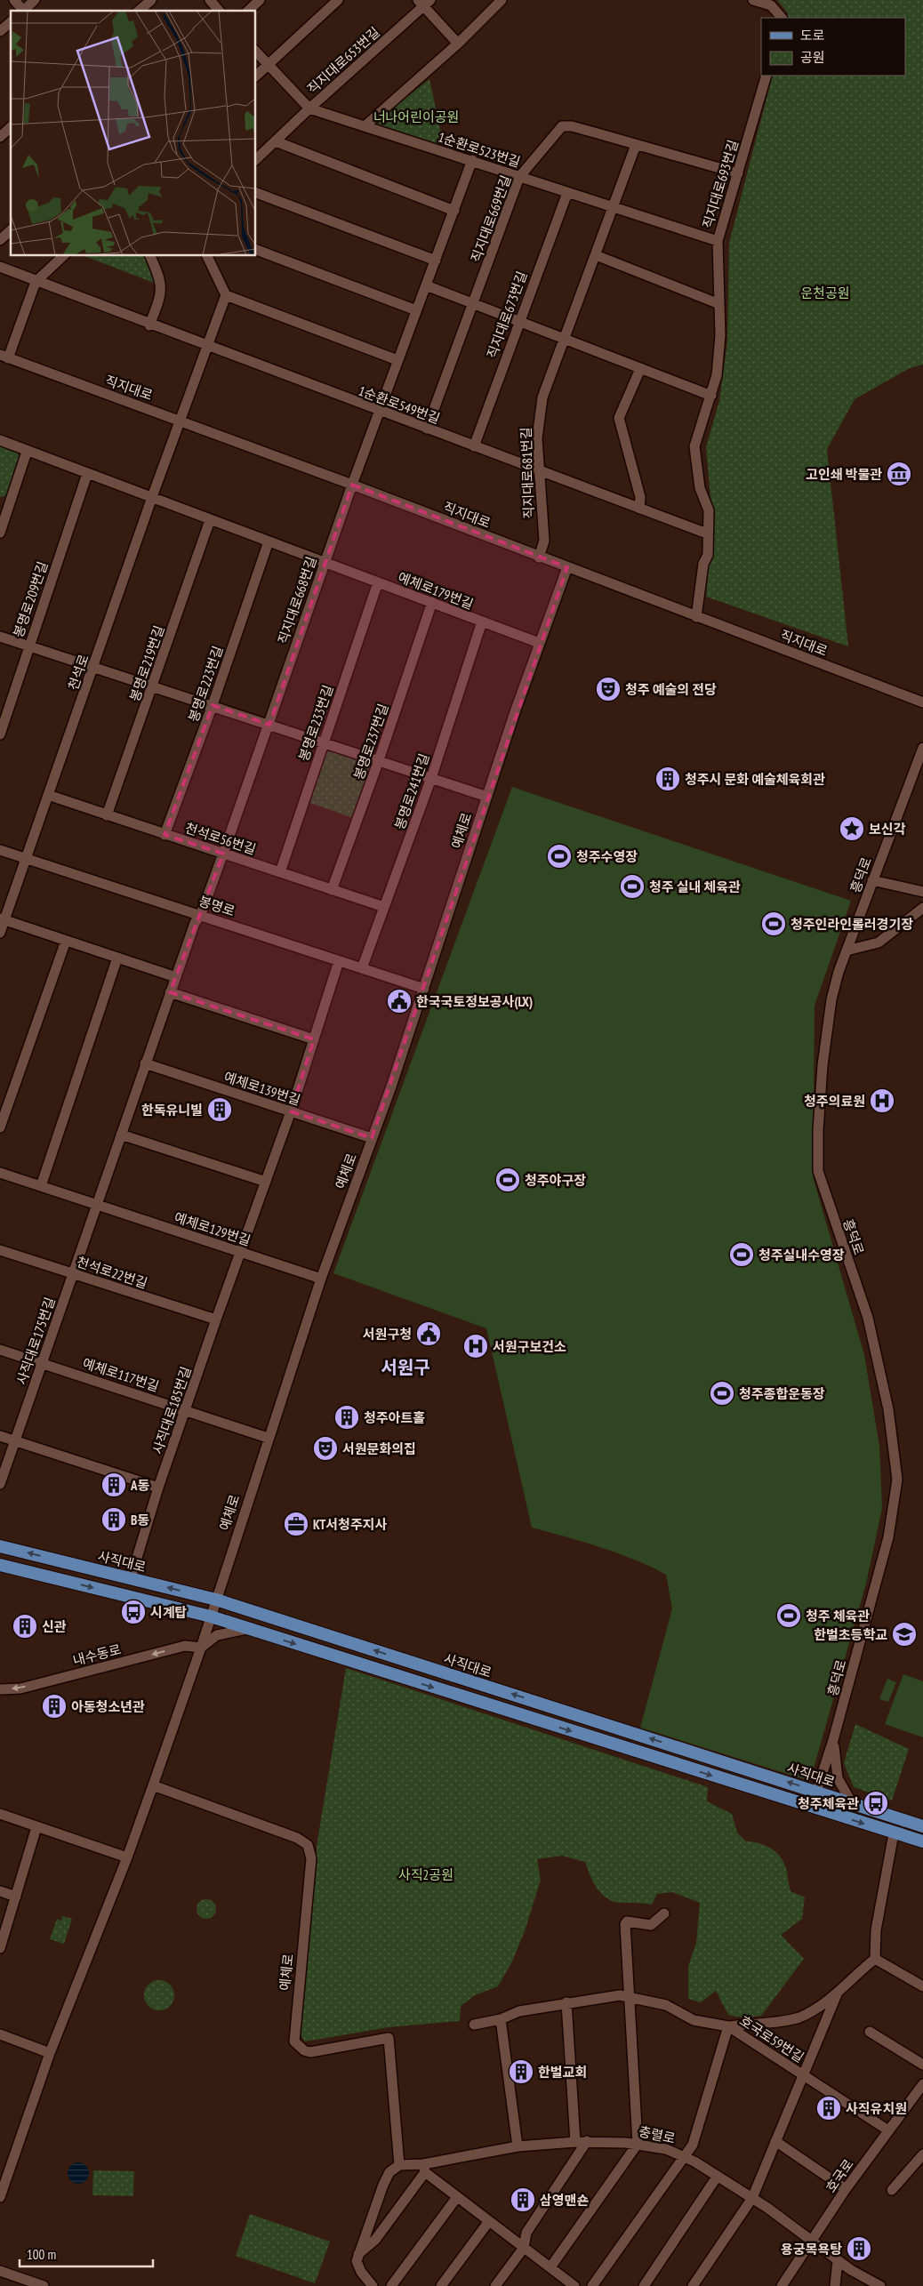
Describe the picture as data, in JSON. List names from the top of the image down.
{
  "streets": {
    "main road": ["사직대로"],
    "street": [
      "직지대로653번길",
      "1순환로523번길",
      "직지대로693번길",
      "직지대로669번길",
      "직지대로673번길",
      "직지대로",
      "1순환로549번길",
      "직지대로681번길",
      "예체로179번길",
      "봉명로209번길",
      "직지대로668번길",
      "봉명로219번길",
      "천석로",
      "봉명로223번길",
      "봉명로233번길",
      "봉명로237번길",
      "봉명로241번길",
      "예체로",
      "천석로56번길",
      "흥덕로",
      "봉명로",
      "예체로139번길",
      "예체로129번길",
      "천석로22번길",
      "사직대로175번길",
      "예체로117번길",
      "사직대로185번길",
      "내수동로",
      "호국로59번길",
      "충렬로",
      "호국로"
    ]
  },
  "crossings": [
    ["직지대로653번길", "1순환로523번길"],
    ["1순환로523번길", "직지대로693번길"],
    ["1순환로523번길", "직지대로669번길"],
    ["1순환로523번길", "직지대로673번길"],
    ["1순환로523번길", "직지대로681번길"],
    ["1순환로523번길", "직지대로668번길"],
    ["직지대로693번길", "직지대로669번길"],
    ["직지대로693번길", "직지대로"],
    ["직지대로693번길", "1순환로549번길"],
    ["직지대로669번길", "1순환로549번길"],
    ["직지대로669번길", "직지대로681번길"],
    ["직지대로673번길", "1순환로549번길"],
    ["직지대로", "직지대로681번길"],
    ["직지대로", "직지대로668번길"],
    ["직지대로", "천석로"],
    ["직지대로", "예체로"],
    ["1순환로549번길", "직지대로681번길"],
    ["1순환로549번길", "직지대로668번길"],
    ["예체로179번길", "봉명로209번길"],
    ["예체로179번길", "직지대로668번길"],
    ["예체로179번길", "봉명로219번길"],
    ["예체로179번길", "천석로"],
    ["예체로179번길", "봉명로223번길"],
    ["예체로179번길", "봉명로233번길"],
    ["예체로179번길", "봉명로237번길"],
    ["예체로179번길", "봉명로241번길"],
    ["예체로179번길", "예체로"],
    ["직지대로668번길", "천석로56번길"],
    ["직지대로668번길", "봉명로"],
    ["직지대로668번길", "사직대로175번길"],
    ["봉명로219번길", "천석로56번길"],
    ["천석로", "천석로56번길"],
    ["천석로", "봉명로"],
    ["봉명로223번길", "천석로56번길"],
    ["봉명로233번길", "천석로56번길"],
    ["봉명로237번길", "천석로56번길"],
    ["봉명로241번길", "천석로56번길"],
    ["봉명로241번길", "봉명로"],
    ["예체로", "봉명로"],
    ["예체로", "예체로139번길"],
    ["예체로", "예체로129번길"],
    ["예체로", "예체로117번길"],
    ["예체로", "사직대로"],
    ["예체로", "내수동로"],
    ["예체로", "충렬로"],
    ["흥덕로", "사직대로"],
    ["봉명로", "사직대로185번길"],
    ["예체로139번길", "사직대로175번길"],
    ["예체로139번길", "사직대로185번길"],
    ["예체로129번길", "사직대로175번길"],
    ["예체로129번길", "사직대로185번길"],
    ["천석로22번길", "사직대로175번길"],
    ["천석로22번길", "사직대로185번길"],
    ["사직대로175번길", "예체로117번길"],
    ["예체로117번길", "사직대로185번길"],
    ["사직대로185번길", "사직대로"],
    ["호국로59번길", "호국로"],
    ["충렬로", "호국로"]
  ],
  "one_way": ["내수동로"],
  "districts": ["서원구"],
  "parks": ["너나어린이공원", "운천공원", "사직2공원"],
  "places": {
    "museum": ["고인쇄 박물관"],
    "theatre": ["청주 예술의 전당", "서원문화의집"],
    "building": [
      "청주시 문화 예술체육회관",
      "한독유니빌",
      "청주아트홀",
      "A동",
      "B동",
      "신관",
      "아동청소년관",
      "한벌교회",
      "사직유치원",
      "삼영맨숀",
      "용궁목욕탕"
    ],
    "place": ["보신각"],
    "sports": [
      "청주수영장",
      "청주 실내 체육관",
      "청주인라인롤러경기장",
      "청주야구장",
      "청주실내수영장",
      "청주종합운동장",
      "청주 체육관"
    ],
    "public building": ["한국국토정보공사(LX)", "서원구청"],
    "hospital": ["청주의료원", "서원구보건소"],
    "office": ["KT서청주지사"],
    "bus stop": ["시계탑", "청주체육관"],
    "school or university": ["한벌초등학교"]
  },
  "legend": ["도로", "공원"],
  "scale_bar": "100 m"
}
